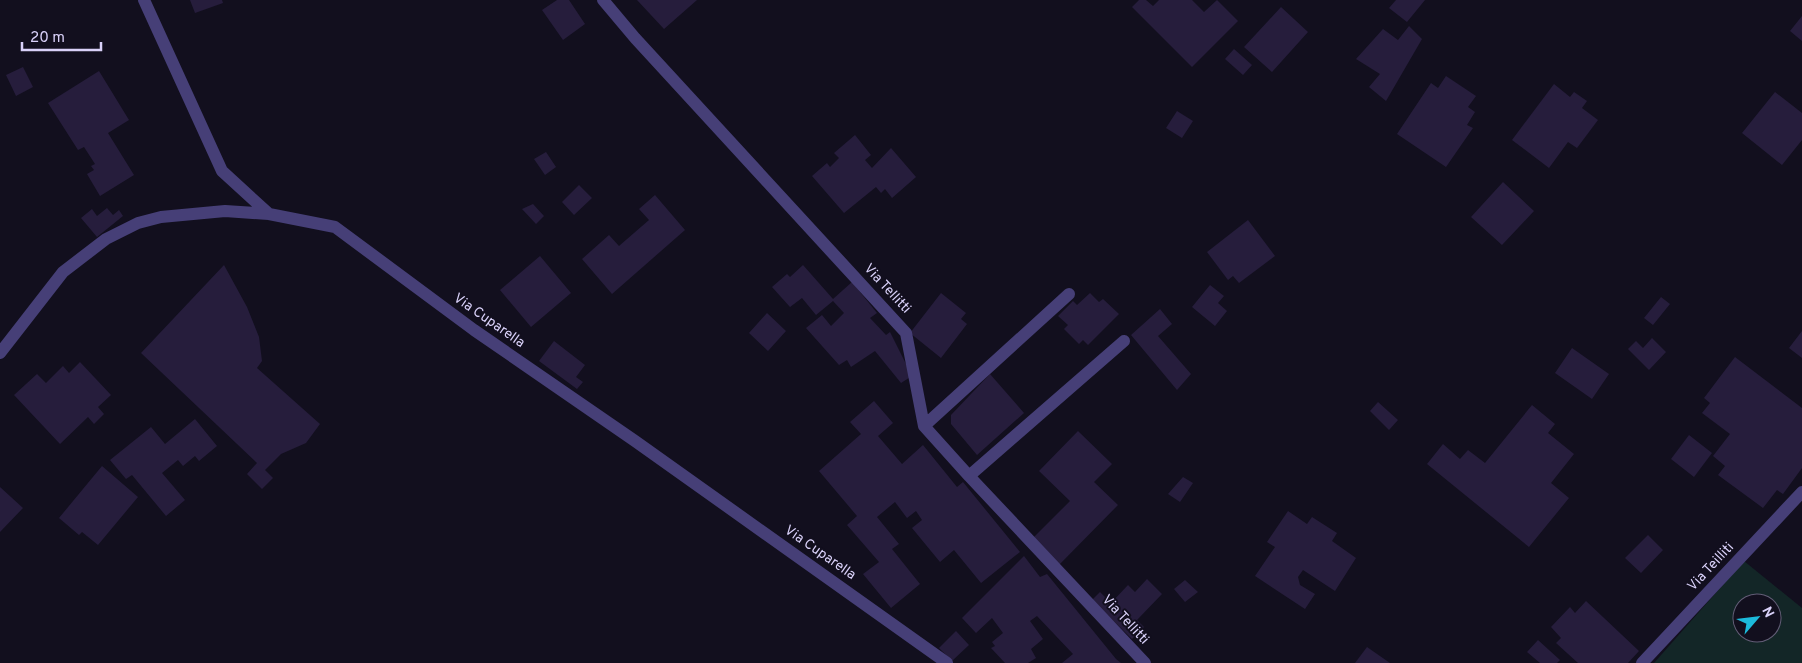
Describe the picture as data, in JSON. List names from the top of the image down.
{
  "streets": {
    "street": ["Via Tellitti", "Via Cuparella", "Via Teilliti"]
  },
  "scale_bar": "20 m",
  "north": "top right"
}
